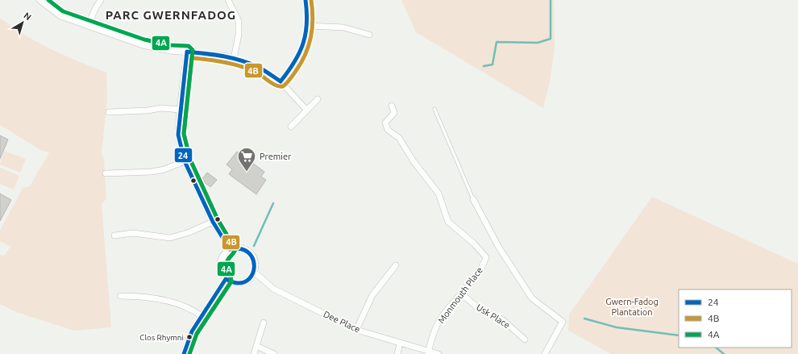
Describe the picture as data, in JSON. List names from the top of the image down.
{
  "streets": {
    "street": ["Monmouth Place", "Usk Place", "Dee Place"]
  },
  "crossings": [
    ["Monmouth Place", "Usk Place"],
    ["Monmouth Place", "Dee Place"]
  ],
  "districts": ["PARC GWERNFADOG"],
  "parks": ["Gwern-Fadog Plantation"],
  "places": {
    "supermarket": ["Premier"],
    "other": ["Clos Rhymni"]
  },
  "lines": ["transit line 24", "transit line 4B", "transit line 4A"],
  "legend": ["24", "4B", "4A"],
  "north": "top right"
}
